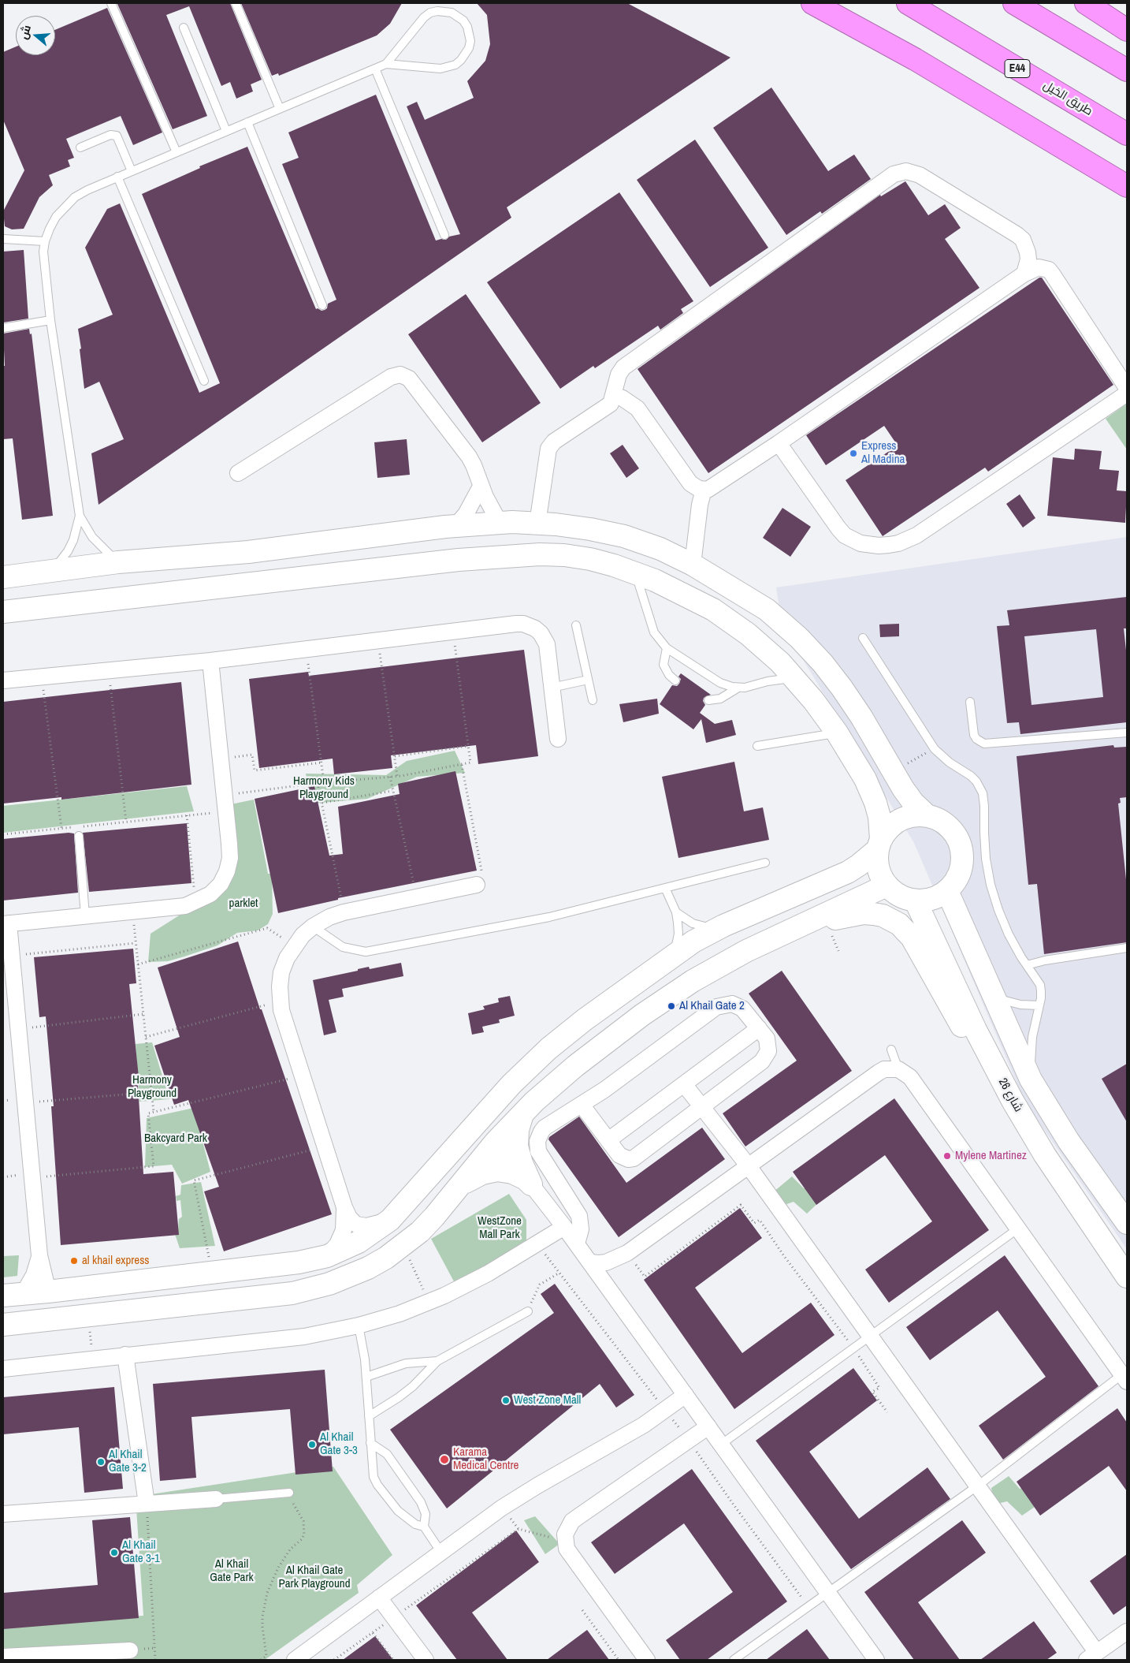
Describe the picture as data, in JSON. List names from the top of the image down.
{
  "streets": {
    "highway": ["E44", "طريق الخيل"],
    "street": ["شارع 26"]
  },
  "parks": [
    "Harmony Kids Playground",
    "parklet",
    "Harmony Playground",
    "Bakcyard Park",
    "WestZone Mall Park",
    "Al Khail Gate Park",
    "Al Khail Gate Park Playground"
  ],
  "places": [
    "Express Al Madina",
    "Al Khail Gate 2",
    "Mylene Martinez",
    "al khail express",
    "West Zone Mall",
    "Al Khail Gate 3-3",
    "Karama Medical Centre",
    "Al Khail Gate 3-2",
    "Al Khail Gate 3-1"
  ],
  "north": "left"
}
